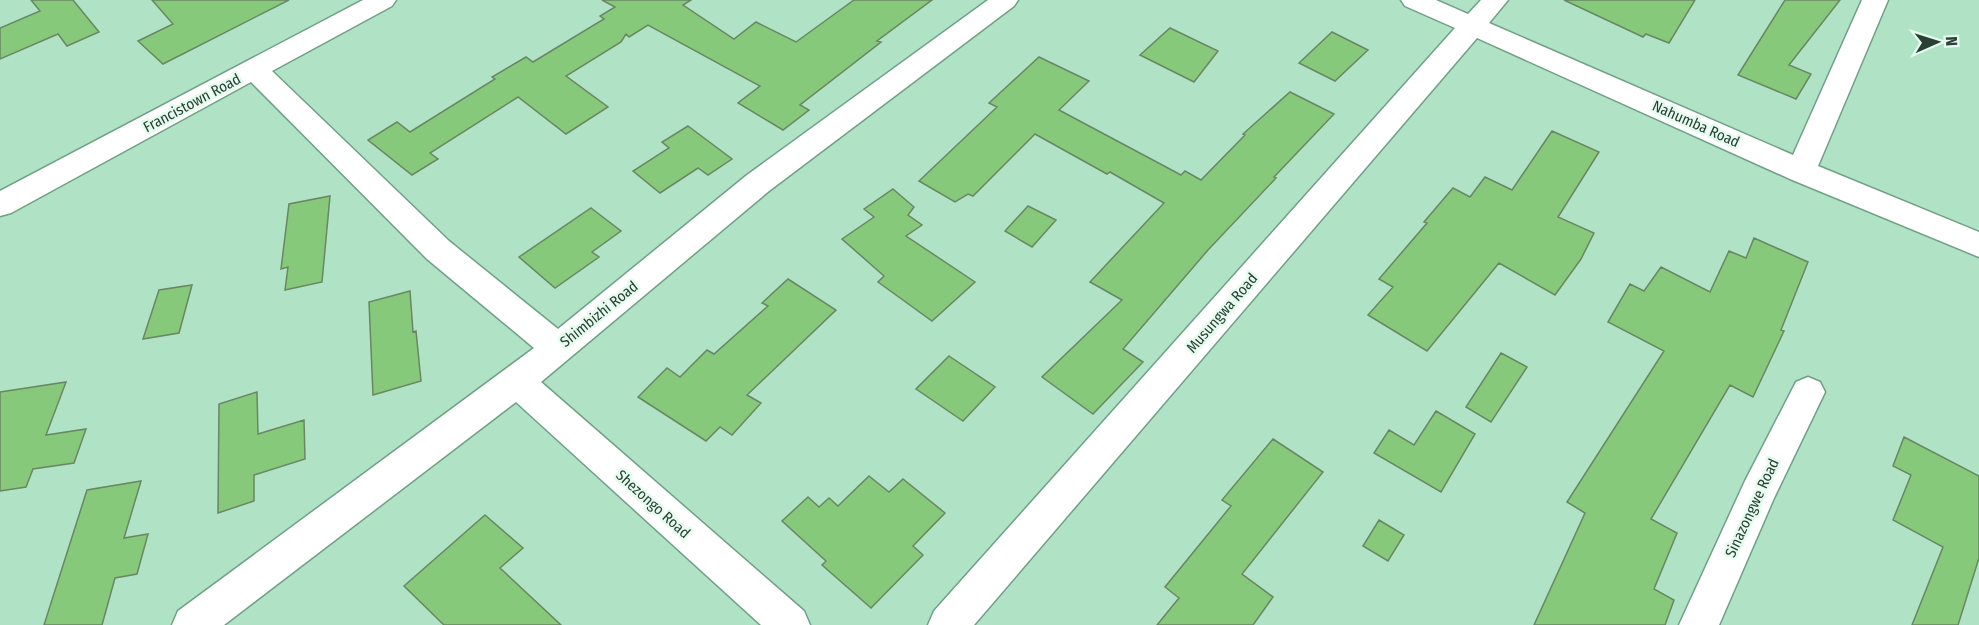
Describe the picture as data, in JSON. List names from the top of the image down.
{
  "streets": {
    "street": [
      "Francistown Road",
      "Nahumba Road",
      "Musungwa Road",
      "Shimbizhi Road",
      "Shezongo Road",
      "Sinazongwe Road"
    ]
  },
  "crossings": [
    ["Nahumba Road", "Musungwa Road"],
    ["Shimbizhi Road", "Shezongo Road"]
  ],
  "north": "right"
}
